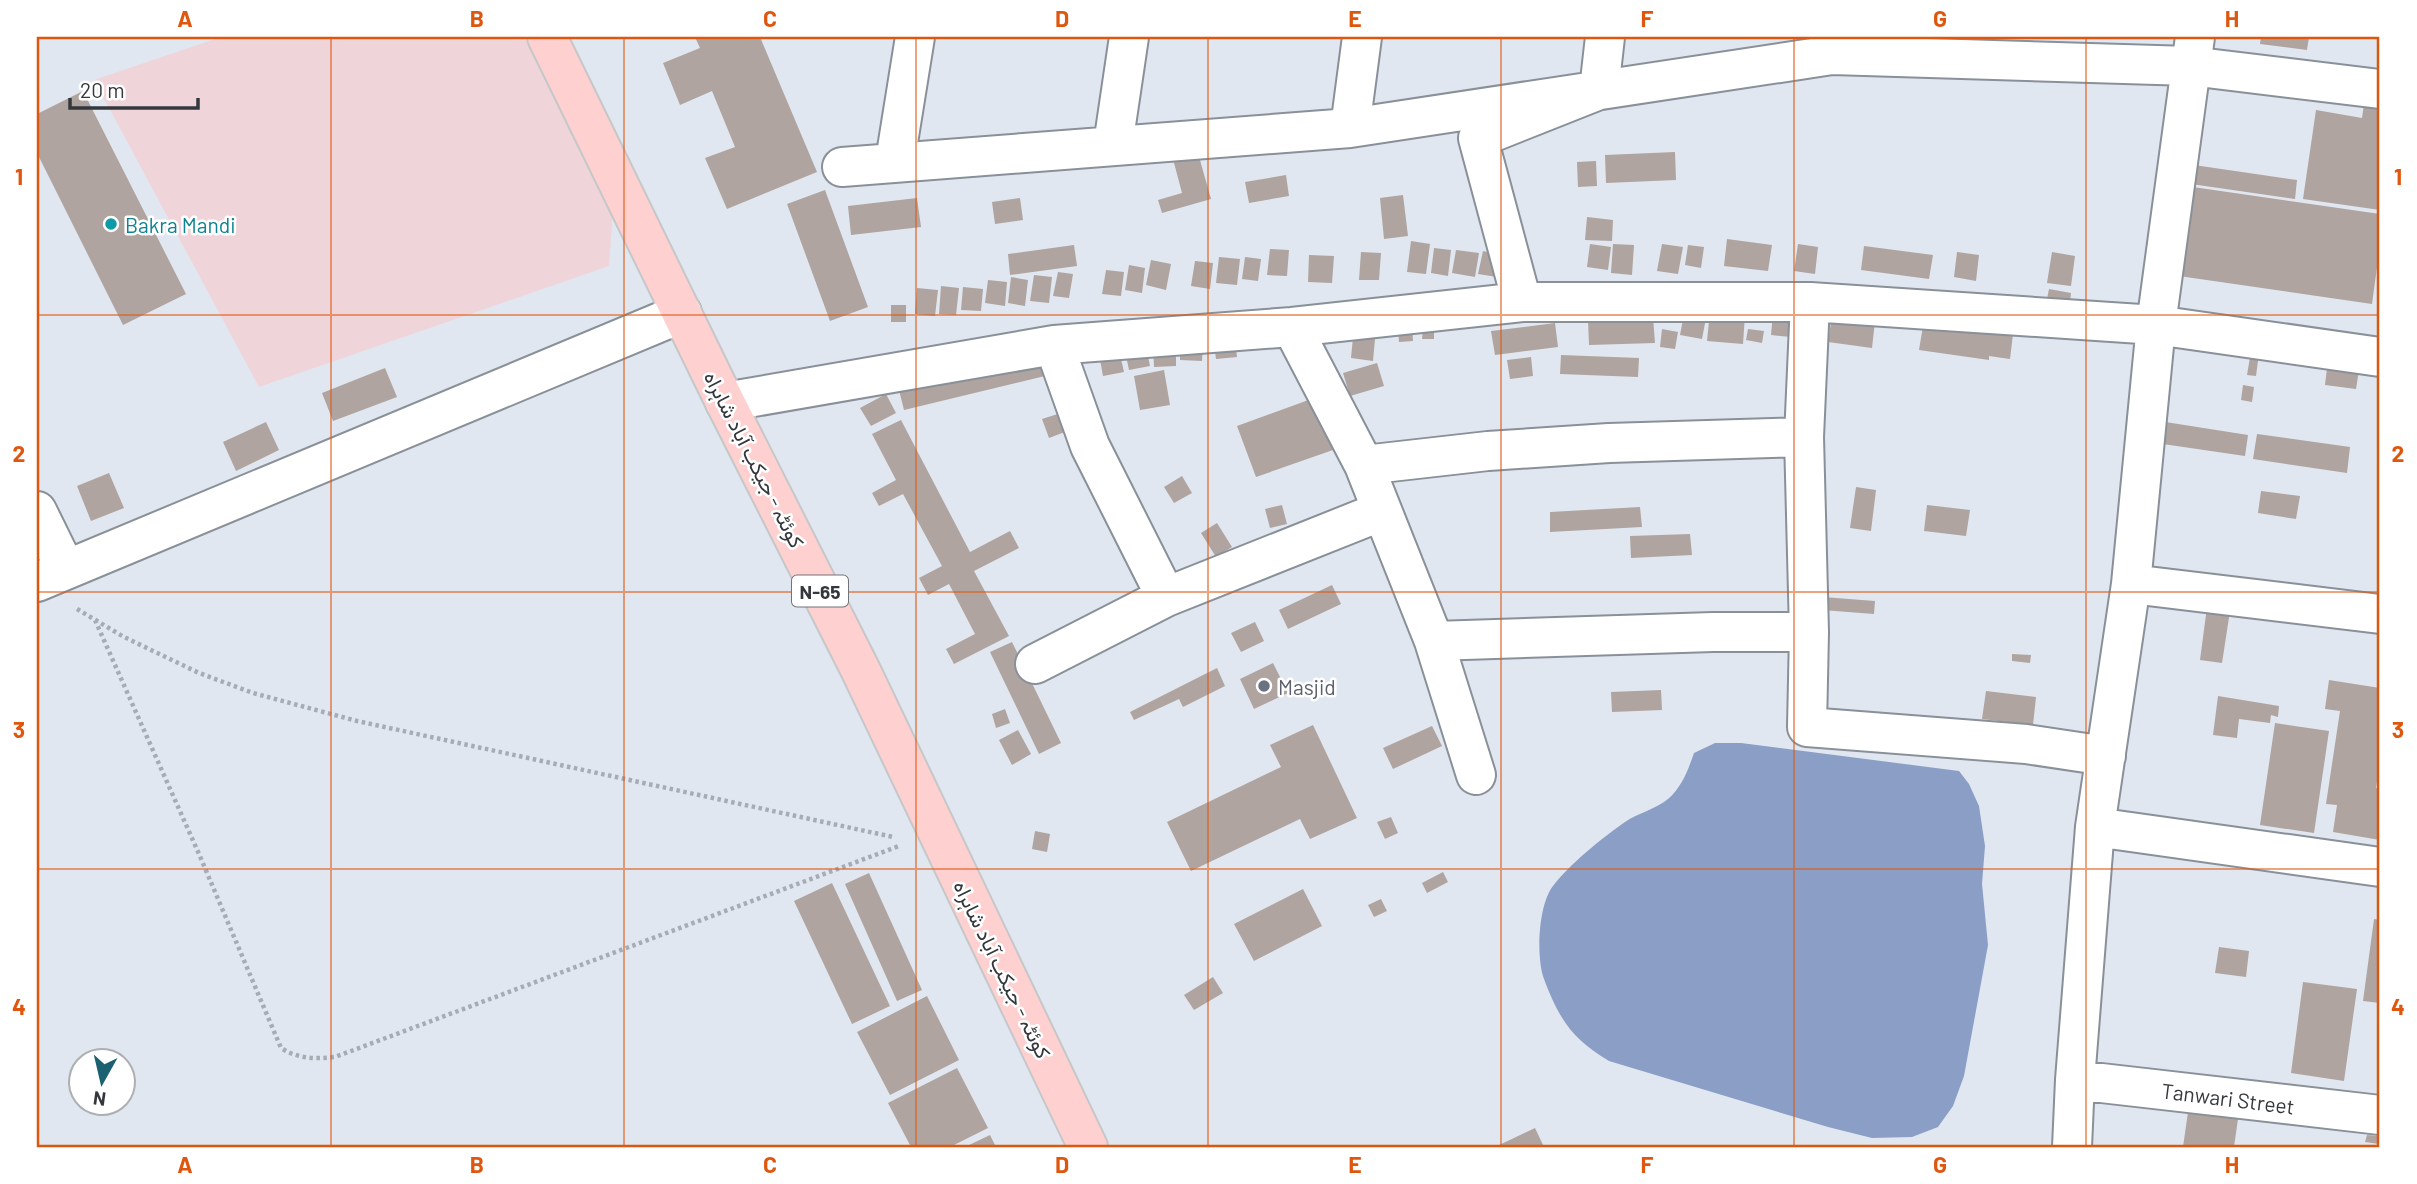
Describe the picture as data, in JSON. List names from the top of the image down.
{
  "streets": {
    "highway": ["کوئٹہ - جیکب آباد شاہراہ", "N-65"],
    "street": ["Tanwari Street"]
  },
  "places": ["Bakra Mandi", "Masjid"],
  "scale_bar": "20 m",
  "north": "bottom",
  "grid": {
    "columns": [
      "A",
      "B",
      "C",
      "D",
      "E",
      "F",
      "G",
      "H"
    ],
    "rows": [
      "1",
      "2",
      "3",
      "4"
    ]
  }
}
